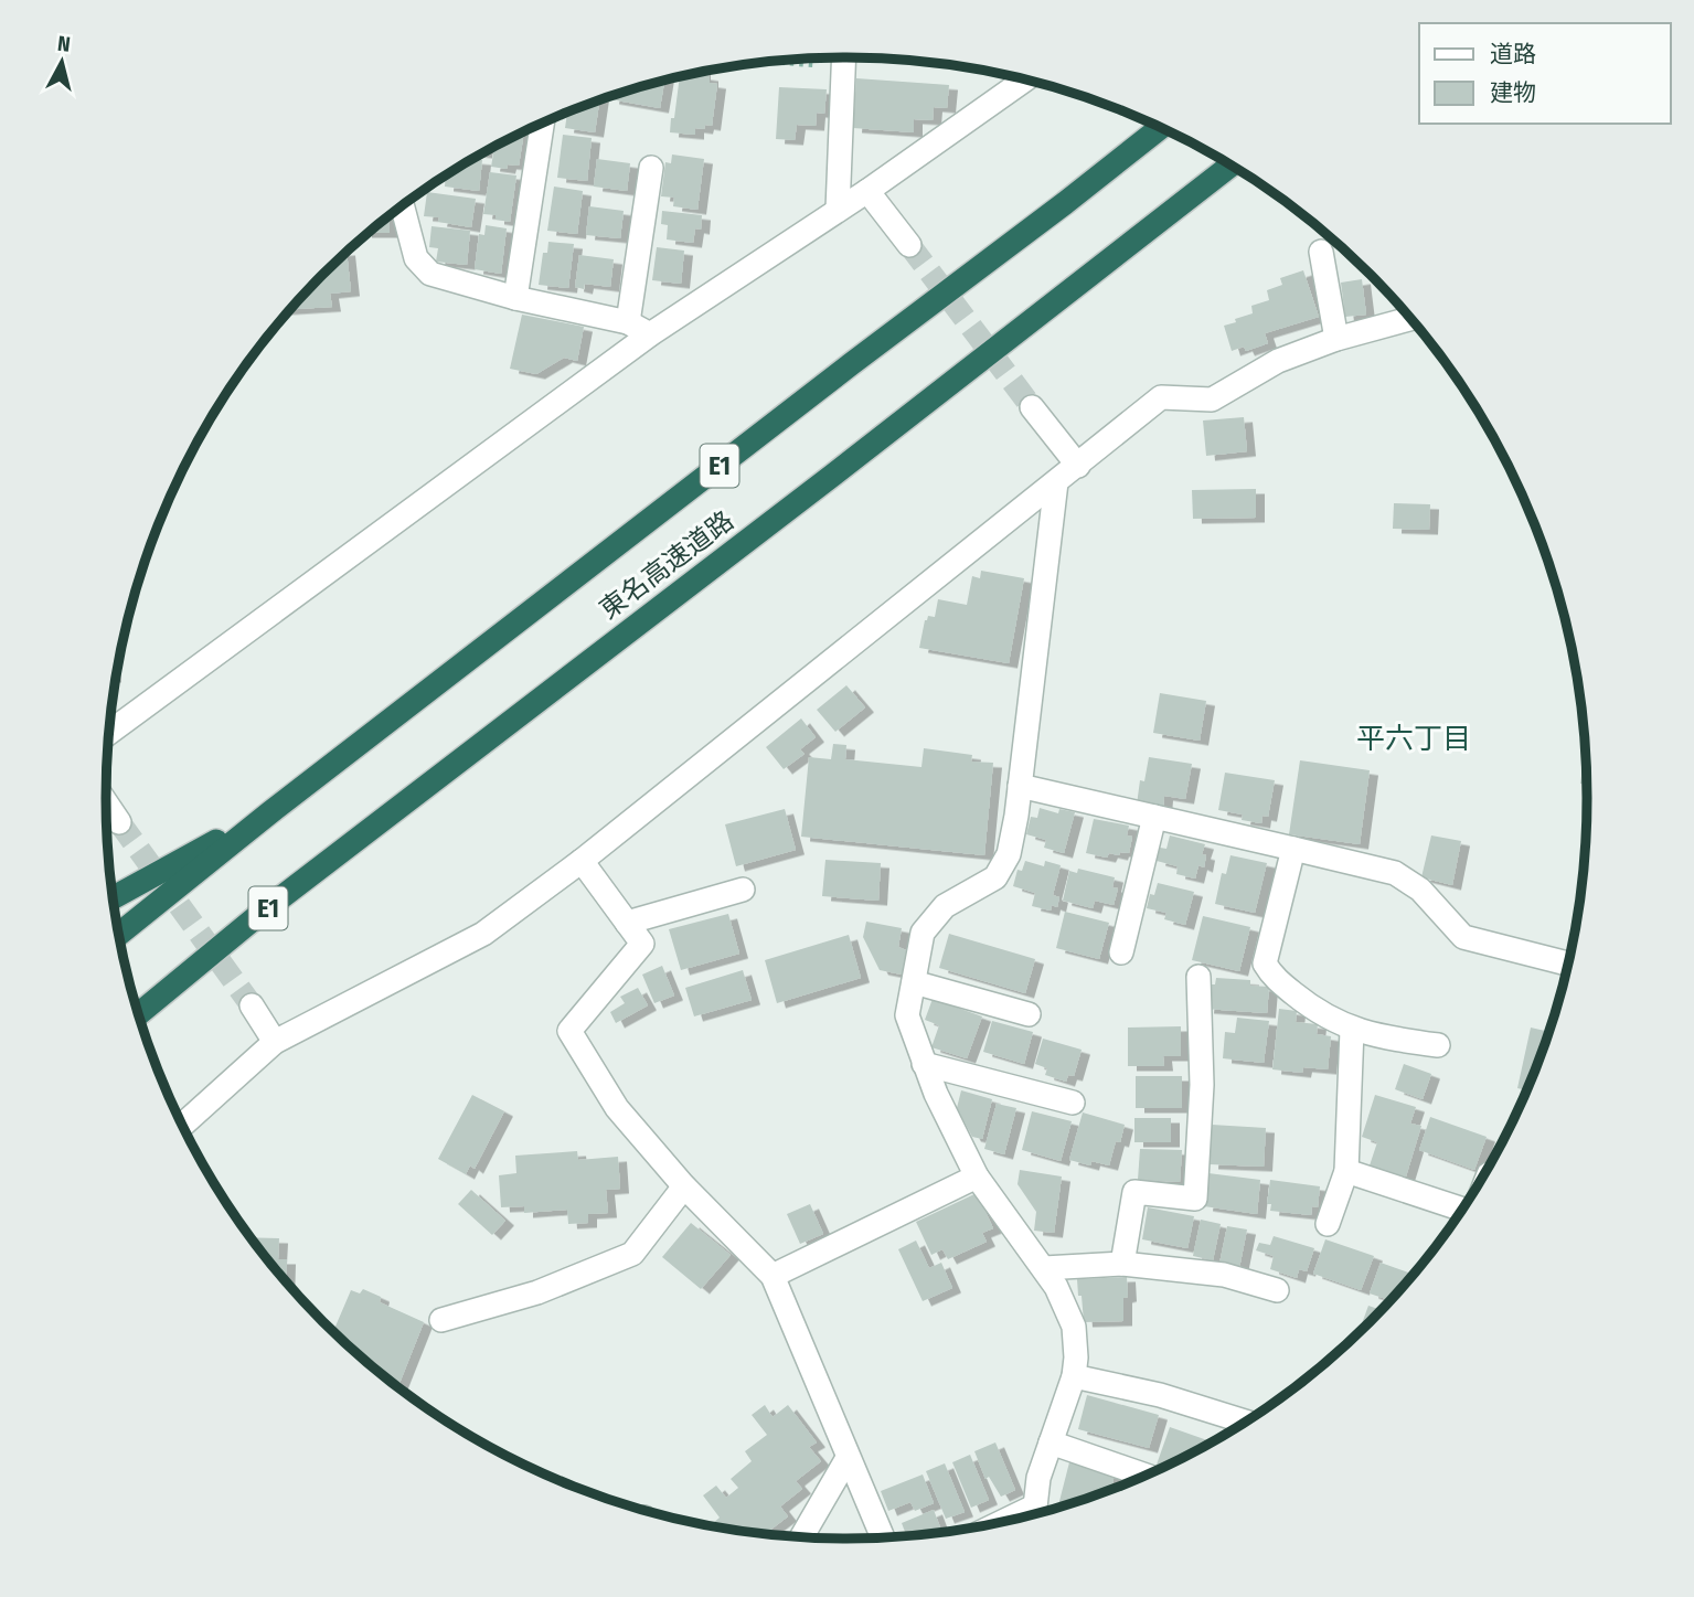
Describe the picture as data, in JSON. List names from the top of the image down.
{
  "streets": {
    "highway": ["E1", "東名高速道路"]
  },
  "districts": ["平六丁目"],
  "legend": ["道路", "建物"],
  "north": "top"
}
